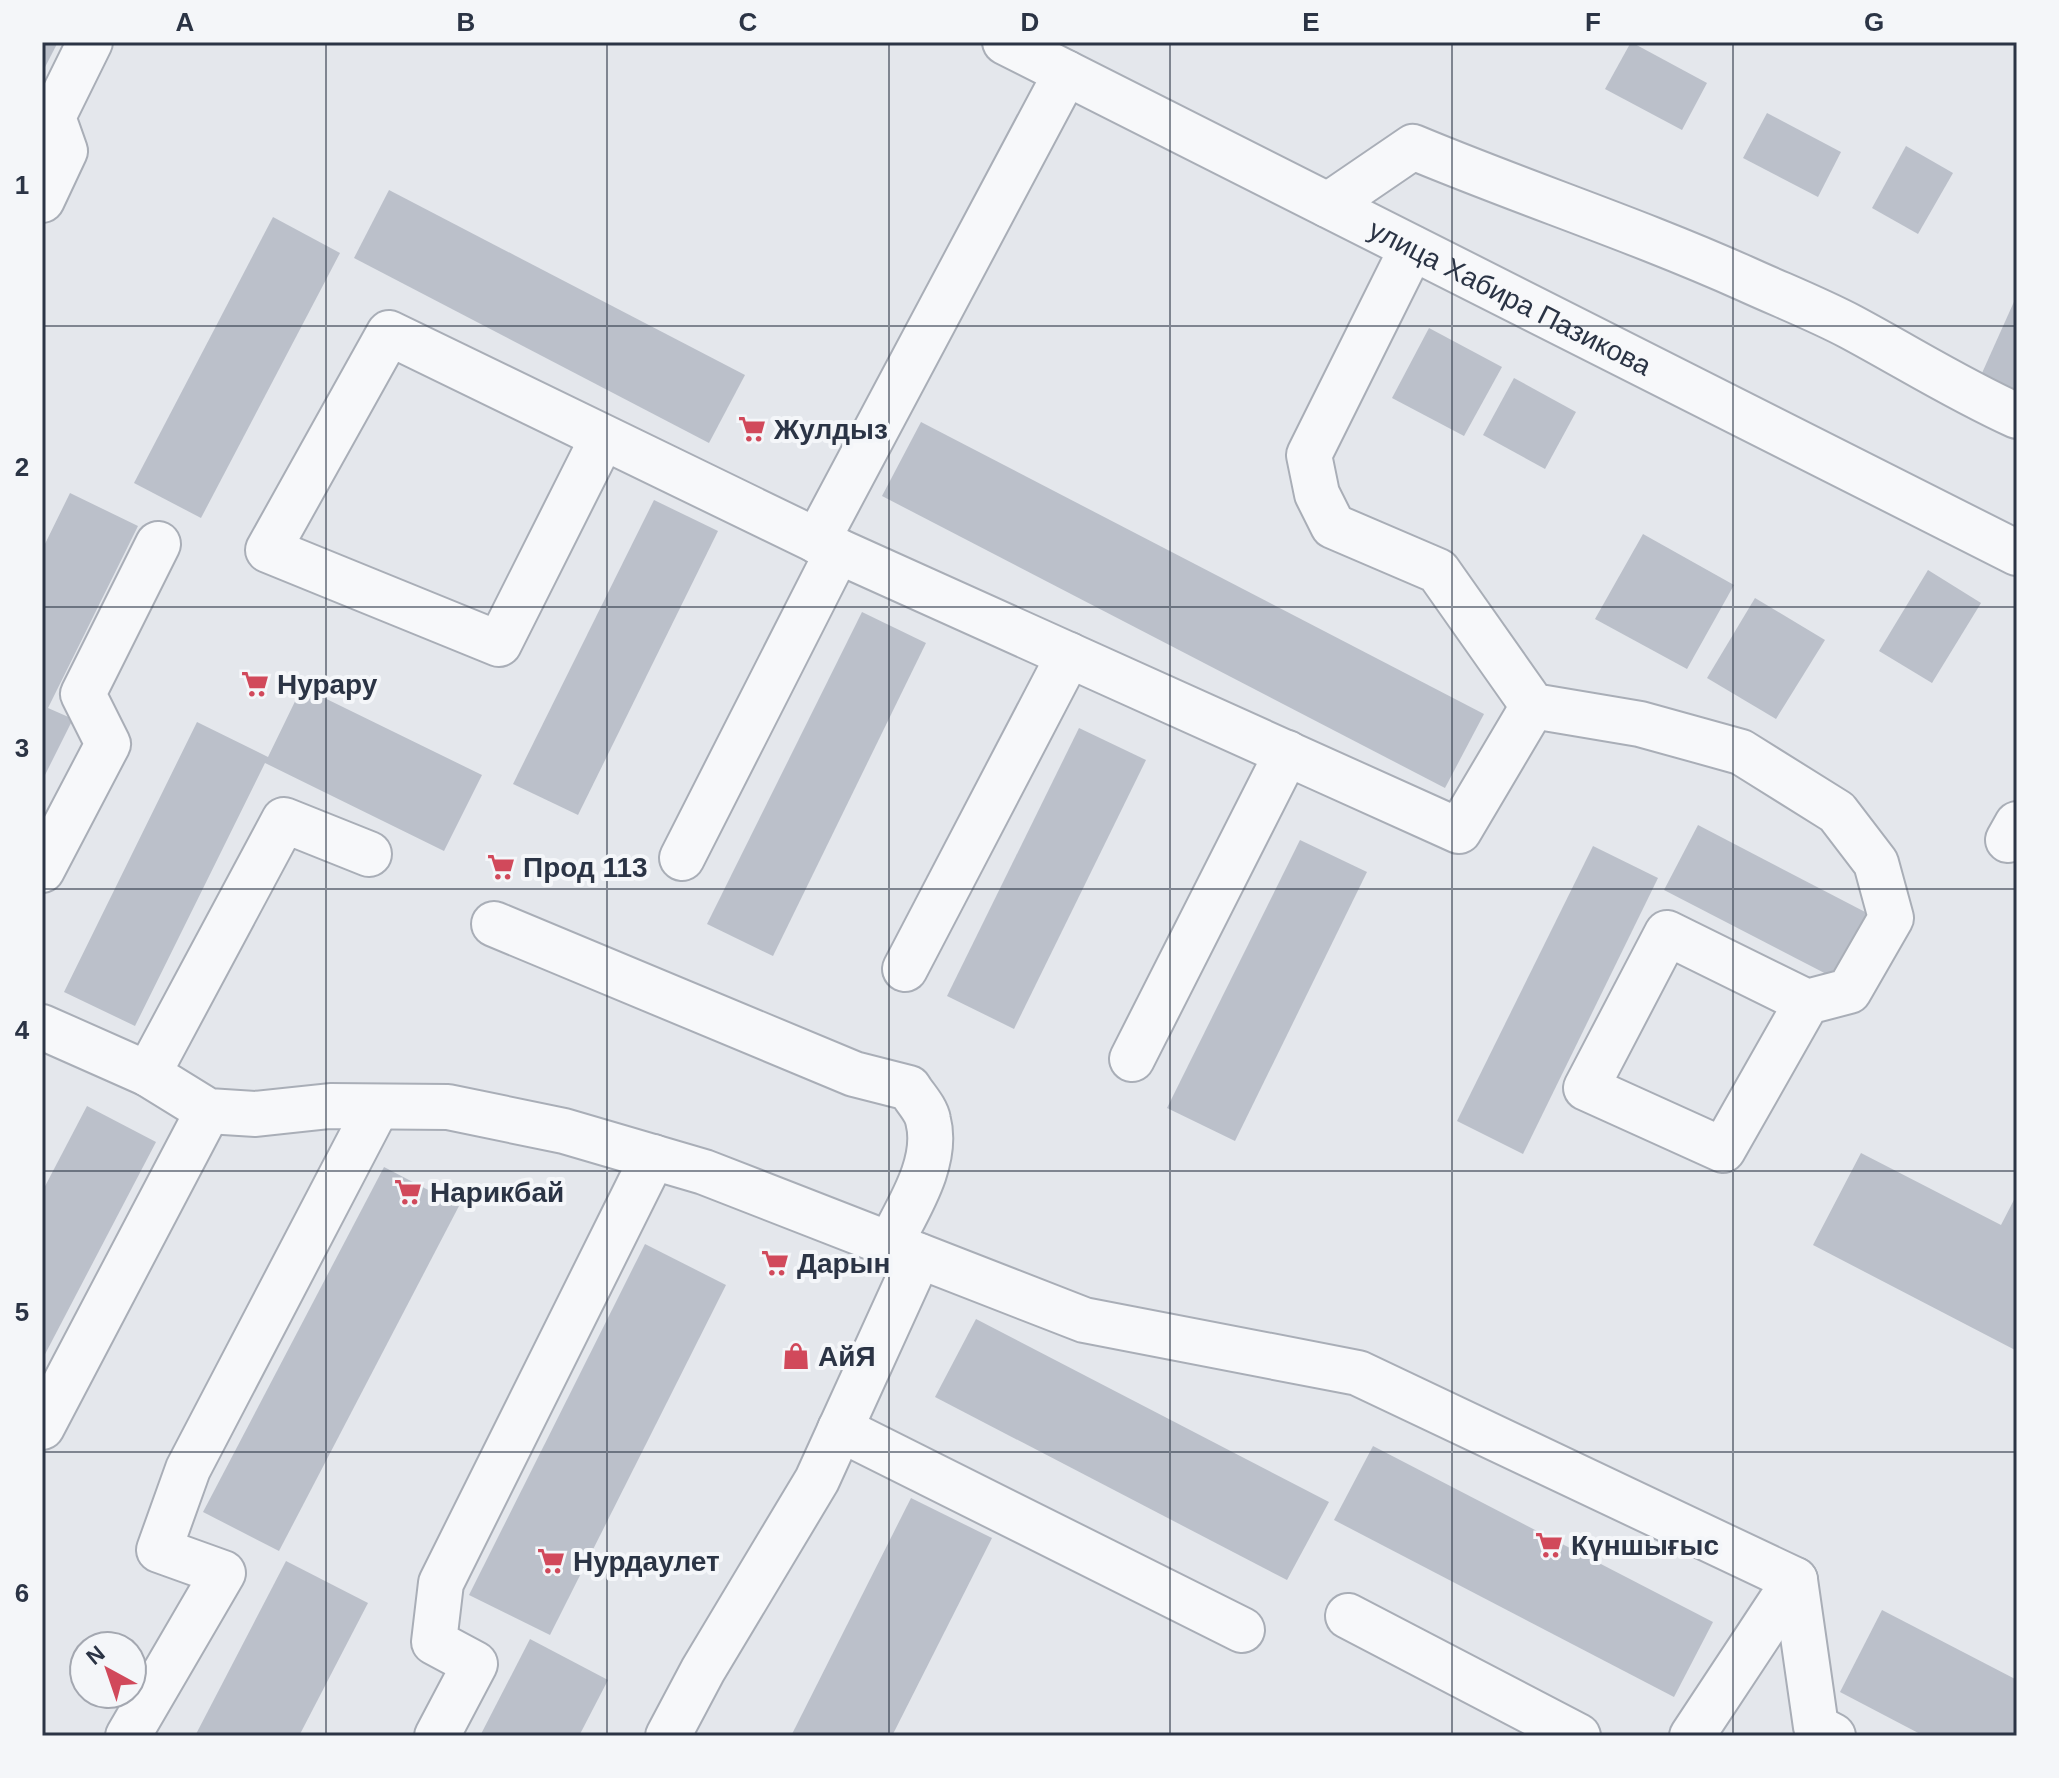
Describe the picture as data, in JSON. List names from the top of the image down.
{
  "streets": {
    "street": ["улица Хабира Пазикова"]
  },
  "places": {
    "supermarket": [
      "Жулдыз",
      "Нурару",
      "Прод 113",
      "Нарикбай",
      "Дарын",
      "Күншығыс",
      "Нурдаулет"
    ],
    "shop": ["АйЯ"]
  },
  "north": "top left",
  "grid": {
    "columns": [
      "A",
      "B",
      "C",
      "D",
      "E",
      "F",
      "G"
    ],
    "rows": [
      "1",
      "2",
      "3",
      "4",
      "5",
      "6"
    ]
  }
}
